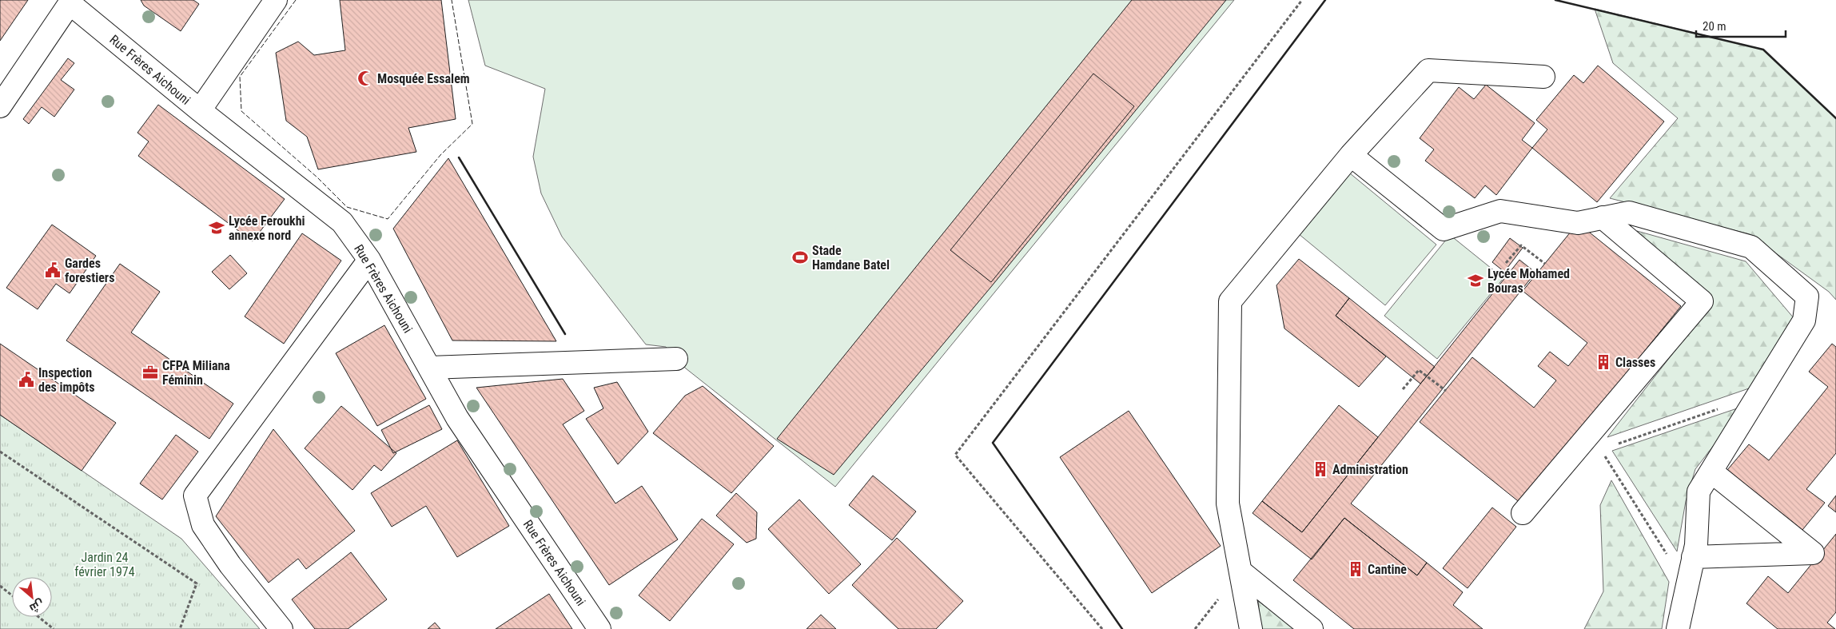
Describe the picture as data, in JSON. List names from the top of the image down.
{
  "streets": {
    "street": ["Rue Frères Aichouni"]
  },
  "parks": ["Jardin 24 février 1974"],
  "places": {
    "mosque": ["Mosquée Essalem"],
    "school or university": ["Lycée Feroukhi annexe nord", "Lycée Mohamed Bouras"],
    "sports": ["Stade Hamdane Batel"],
    "public building": ["Gardes forestiers", "Inspection des impôts"],
    "building": ["Classes", "Administration", "Cantine"],
    "office": ["CFPA Miliana Féminin"]
  },
  "scale_bar": "20 m",
  "north": "bottom right"
}
